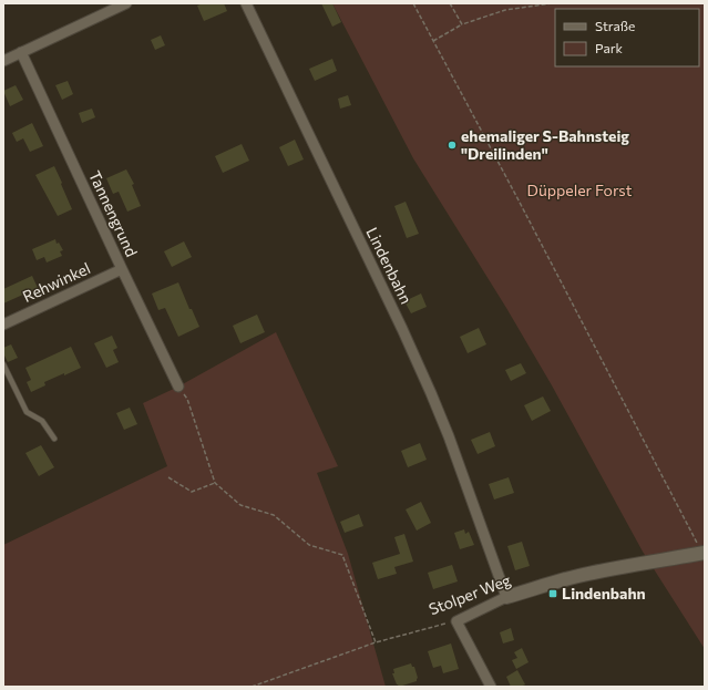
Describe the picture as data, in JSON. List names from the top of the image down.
{
  "streets": {
    "street": [
      "Tannengrund",
      "Lindenbahn",
      "Rehwinkel",
      "Stolper Weg"
    ]
  },
  "crossings": [
    ["Tannengrund", "Rehwinkel"],
    ["Lindenbahn", "Stolper Weg"]
  ],
  "parks": ["Düppeler Forst"],
  "places": {
    "other": ["ehemaliger S-Bahnsteig \"Dreilinden\""],
    "transit": ["Lindenbahn"]
  },
  "legend": ["Straße", "Park"]
}
